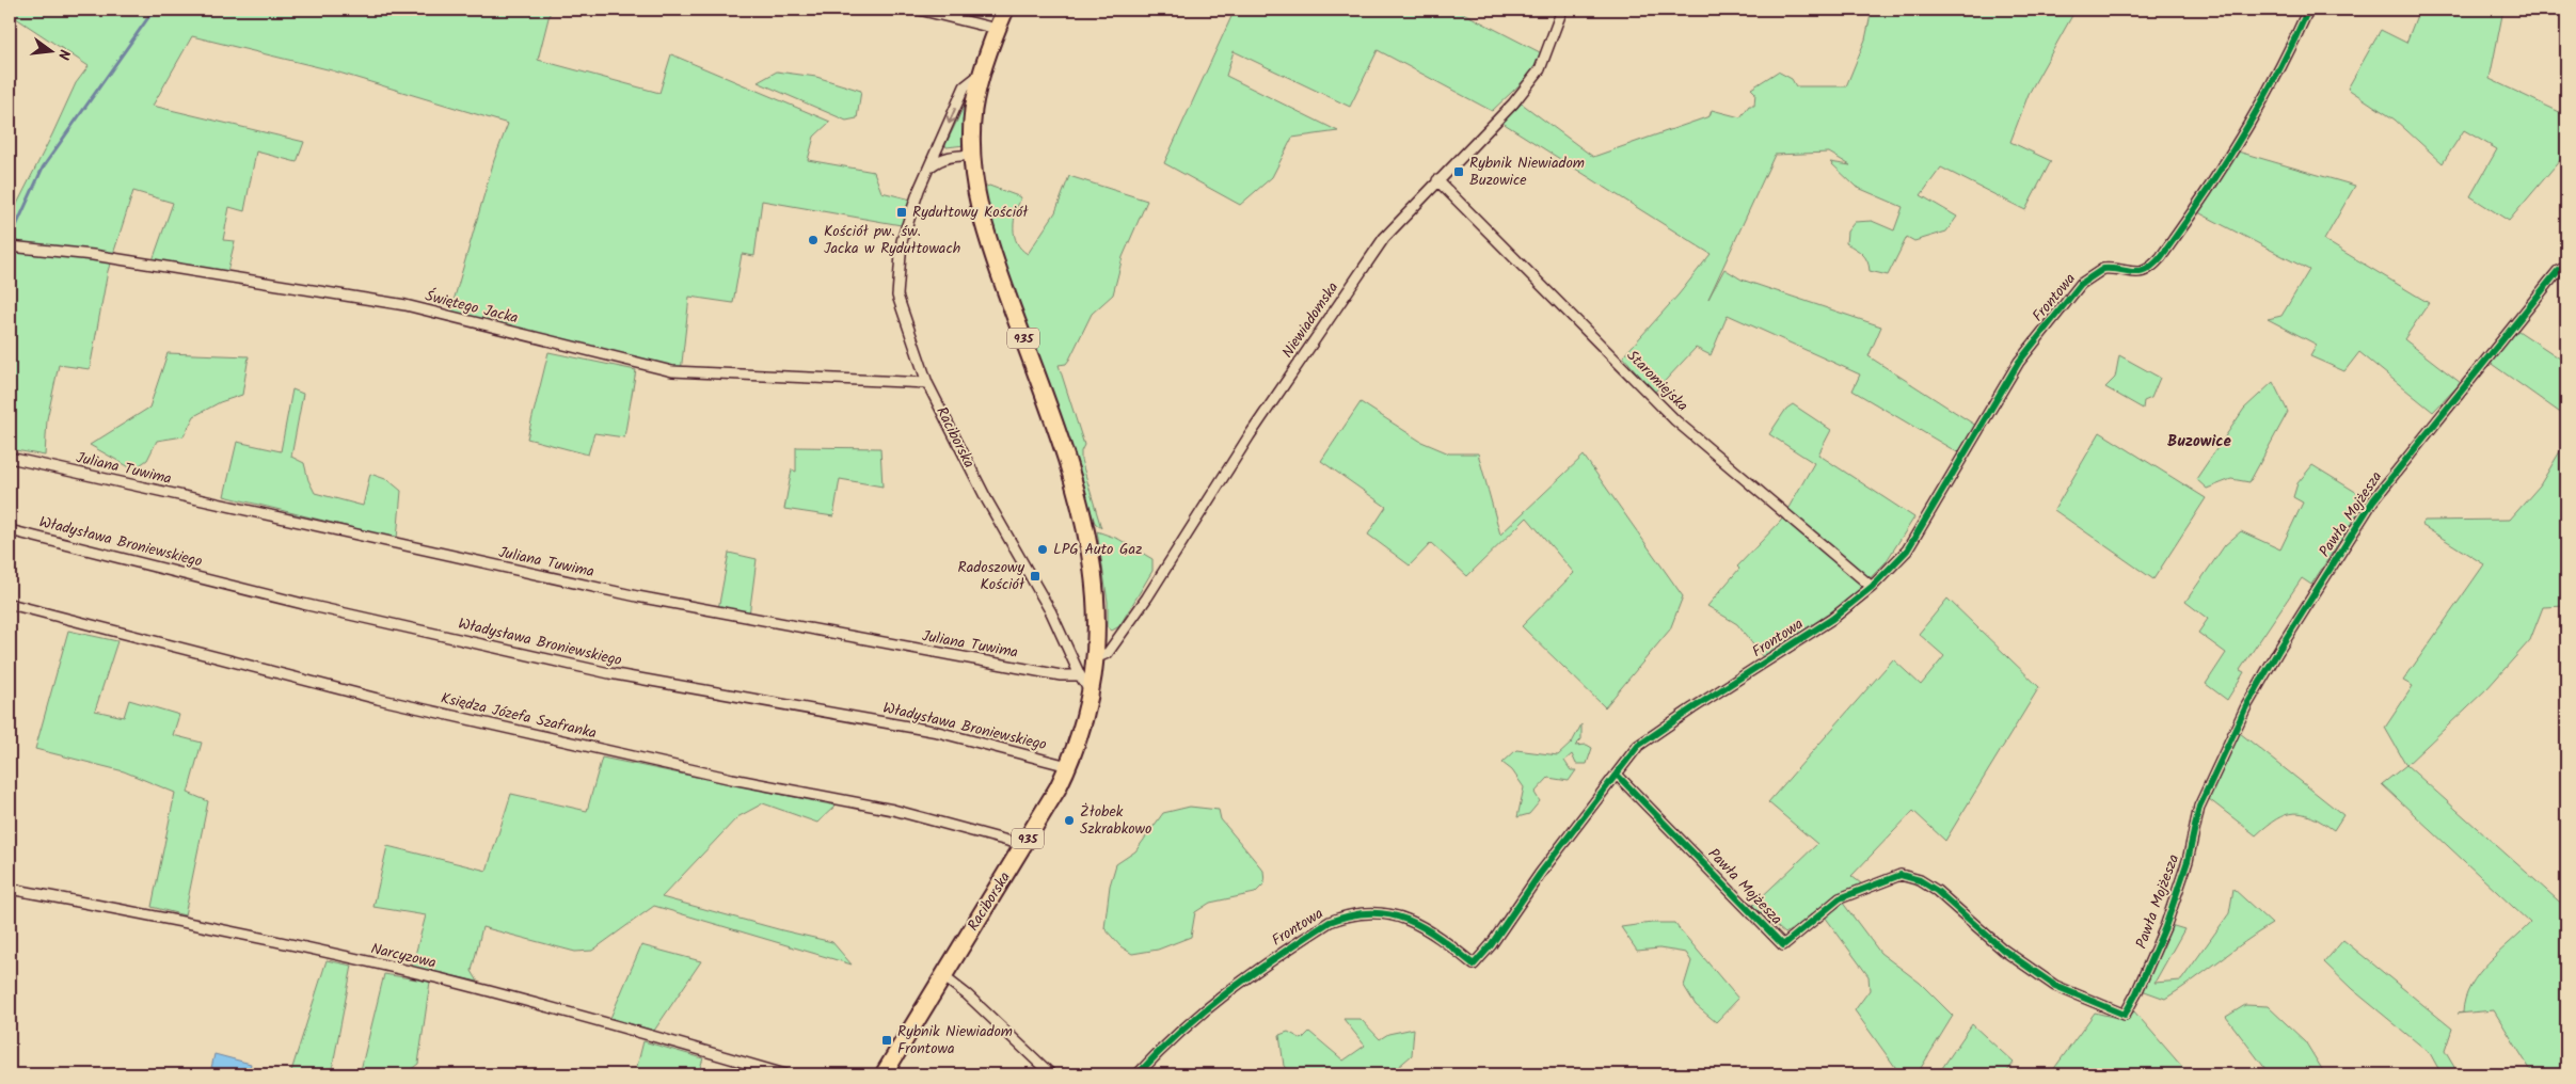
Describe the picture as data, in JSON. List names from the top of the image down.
{
  "streets": {
    "main road": ["935", "Raciborska"],
    "street": [
      "Frontowa",
      "Świętego Jacka",
      "Niewiadomska",
      "Staromiejska",
      "Juliana Tuwima",
      "Pawła Mojżesza",
      "Władysława Broniewskiego",
      "Księdza Józefa Szafranka",
      "Narcyzowa"
    ]
  },
  "crossings": [
    ["Frontowa", "Staromiejska"],
    ["Frontowa", "Pawła Mojżesza"],
    ["Świętego Jacka", "Raciborska"],
    ["Niewiadomska", "Staromiejska"],
    ["Niewiadomska", "Raciborska"],
    ["Raciborska", "Juliana Tuwima"],
    ["Raciborska", "Władysława Broniewskiego"],
    ["Raciborska", "Księdza Józefa Szafranka"]
  ],
  "districts": ["Buzowice"],
  "places": {
    "transit": [
      "Rybnik Niewiadom Buzowice",
      "Rydułtowy Kościół",
      "Radoszowy Kościół",
      "Rybnik Niewiadom Frontowa"
    ],
    "other": ["Kościół pw. św. Jacka w Rydułtowach", "LPG Auto Gaz", "Żłobek Szkrabkowo"]
  },
  "north": "right"
}
